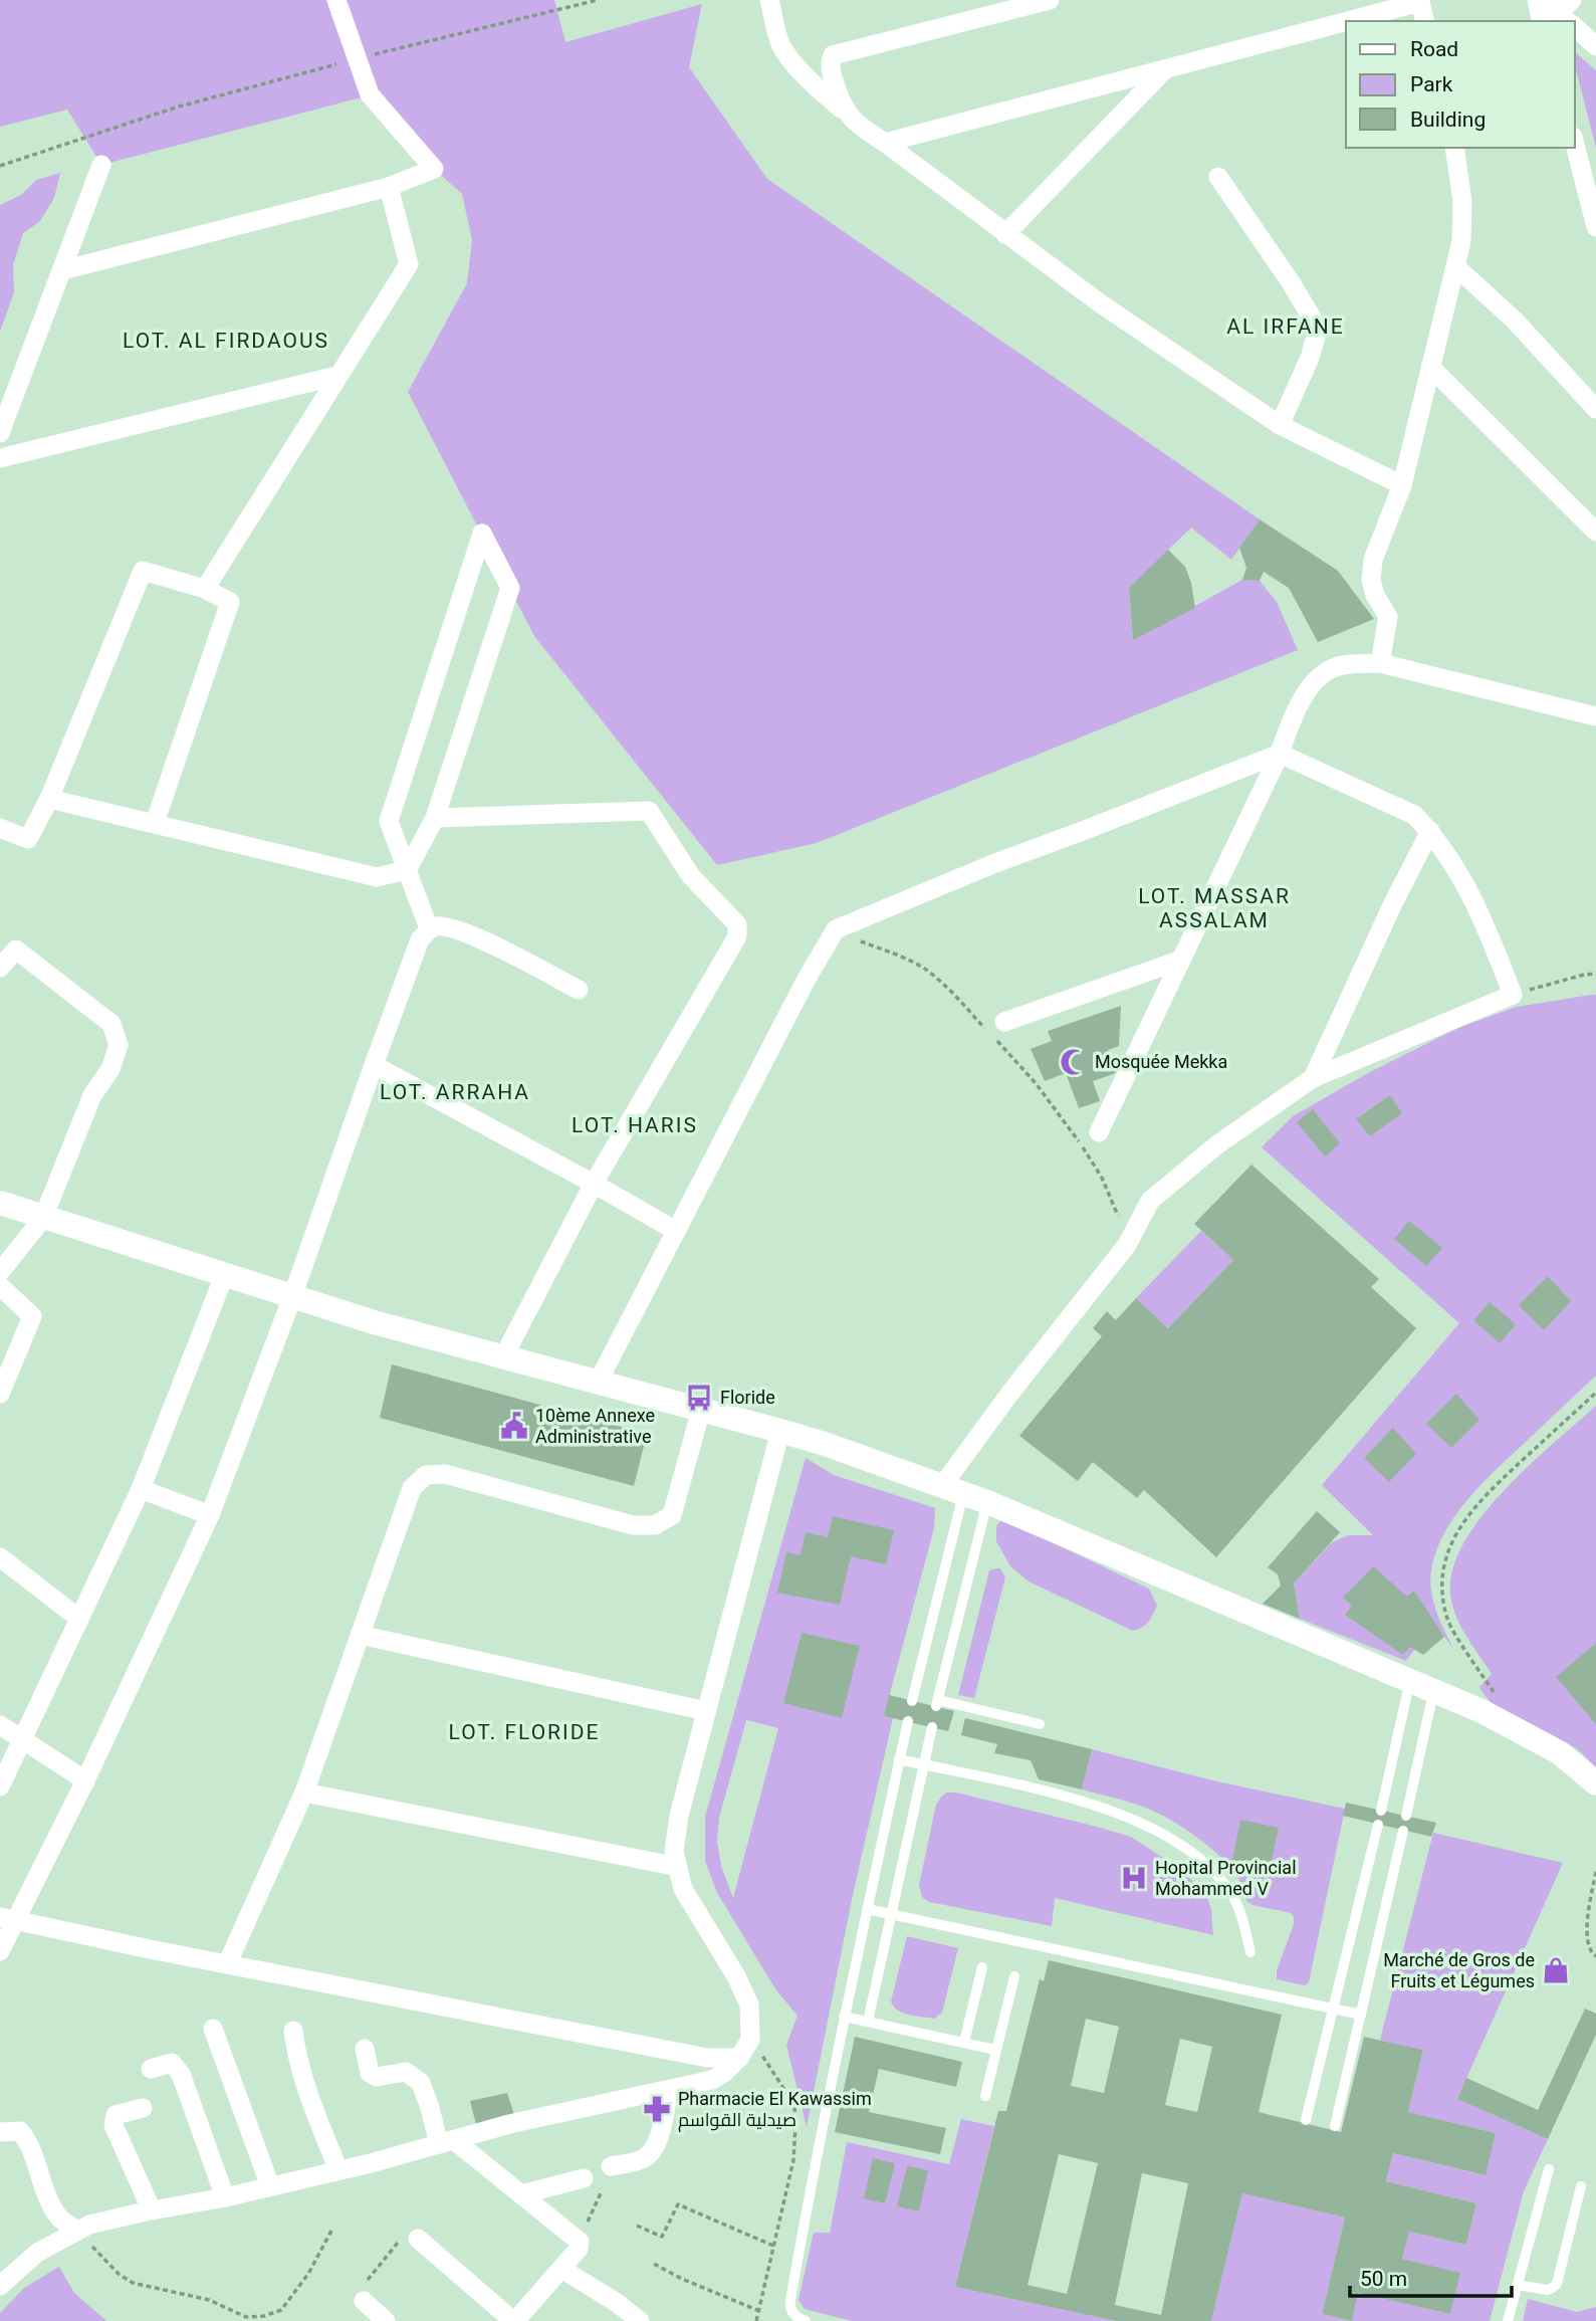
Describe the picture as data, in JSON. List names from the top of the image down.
{
  "districts": [
    "AL IRFANE",
    "LOT. AL FIRDAOUS",
    "LOT. MASSAR ASSALAM",
    "LOT. ARRAHA",
    "LOT. HARIS",
    "LOT. FLORIDE"
  ],
  "places": {
    "mosque": ["Mosquée Mekka"],
    "bus stop": ["Floride"],
    "public building": ["10ème Annexe Administrative"],
    "hospital": ["Hopital Provincial Mohammed V"],
    "shop": ["Marché de Gros de Fruits et Légumes"],
    "pharmacy": ["Pharmacie El Kawassim صيدلية القواسم"]
  },
  "legend": ["Road", "Park", "Building"],
  "scale_bar": "50 m"
}
